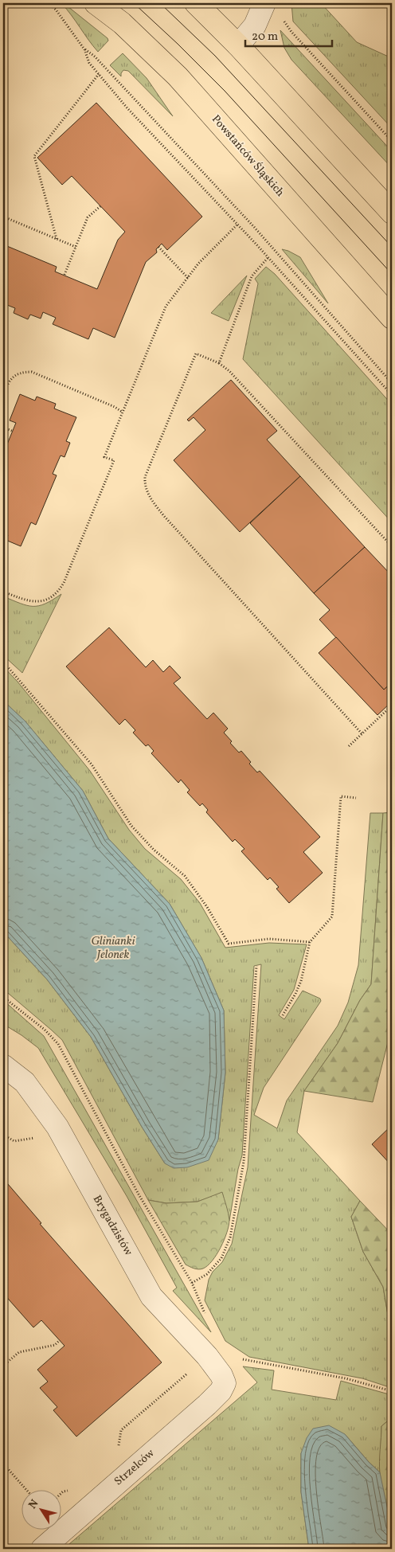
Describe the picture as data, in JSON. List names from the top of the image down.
{
  "streets": {
    "main road": ["Powstańców Śląskich"],
    "street": ["Brygadzistów", "Strzelców"]
  },
  "crossings": [
    ["Brygadzistów", "Strzelców"]
  ],
  "water": ["Glinianki Jelonek"],
  "scale_bar": "20 m",
  "north": "top left"
}
